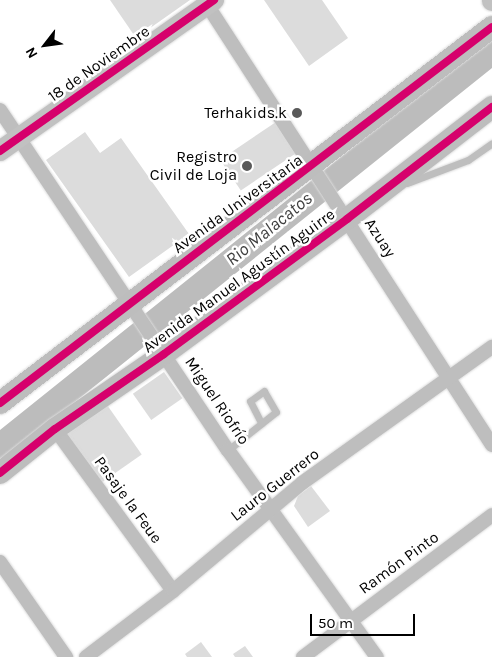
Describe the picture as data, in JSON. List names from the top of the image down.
{
  "streets": {
    "main road": ["Avenida Universitaria", "Avenida Manuel Agustín Aguirre"],
    "street": [
      "18 de Noviembre",
      "Azuay",
      "Miguel Riofrío",
      "Lauro Guerrero",
      "Pasaje la Feue",
      "Ramón Pinto"
    ]
  },
  "crossings": [
    ["18 de Noviembre", "Azuay"],
    ["18 de Noviembre", "Miguel Riofrío"],
    ["Avenida Universitaria", "Azuay"],
    ["Avenida Universitaria", "Miguel Riofrío"],
    ["Azuay", "Avenida Manuel Agustín Aguirre"],
    ["Azuay", "Lauro Guerrero"],
    ["Avenida Manuel Agustín Aguirre", "Miguel Riofrío"],
    ["Avenida Manuel Agustín Aguirre", "Pasaje la Feue"],
    ["Miguel Riofrío", "Lauro Guerrero"],
    ["Miguel Riofrío", "Ramón Pinto"],
    ["Lauro Guerrero", "Pasaje la Feue"]
  ],
  "water": ["Rio Malacatos"],
  "places": ["Terhakids.k", "Registro Civil de Loja"],
  "scale_bar": "50 m",
  "north": "bottom left"
}
